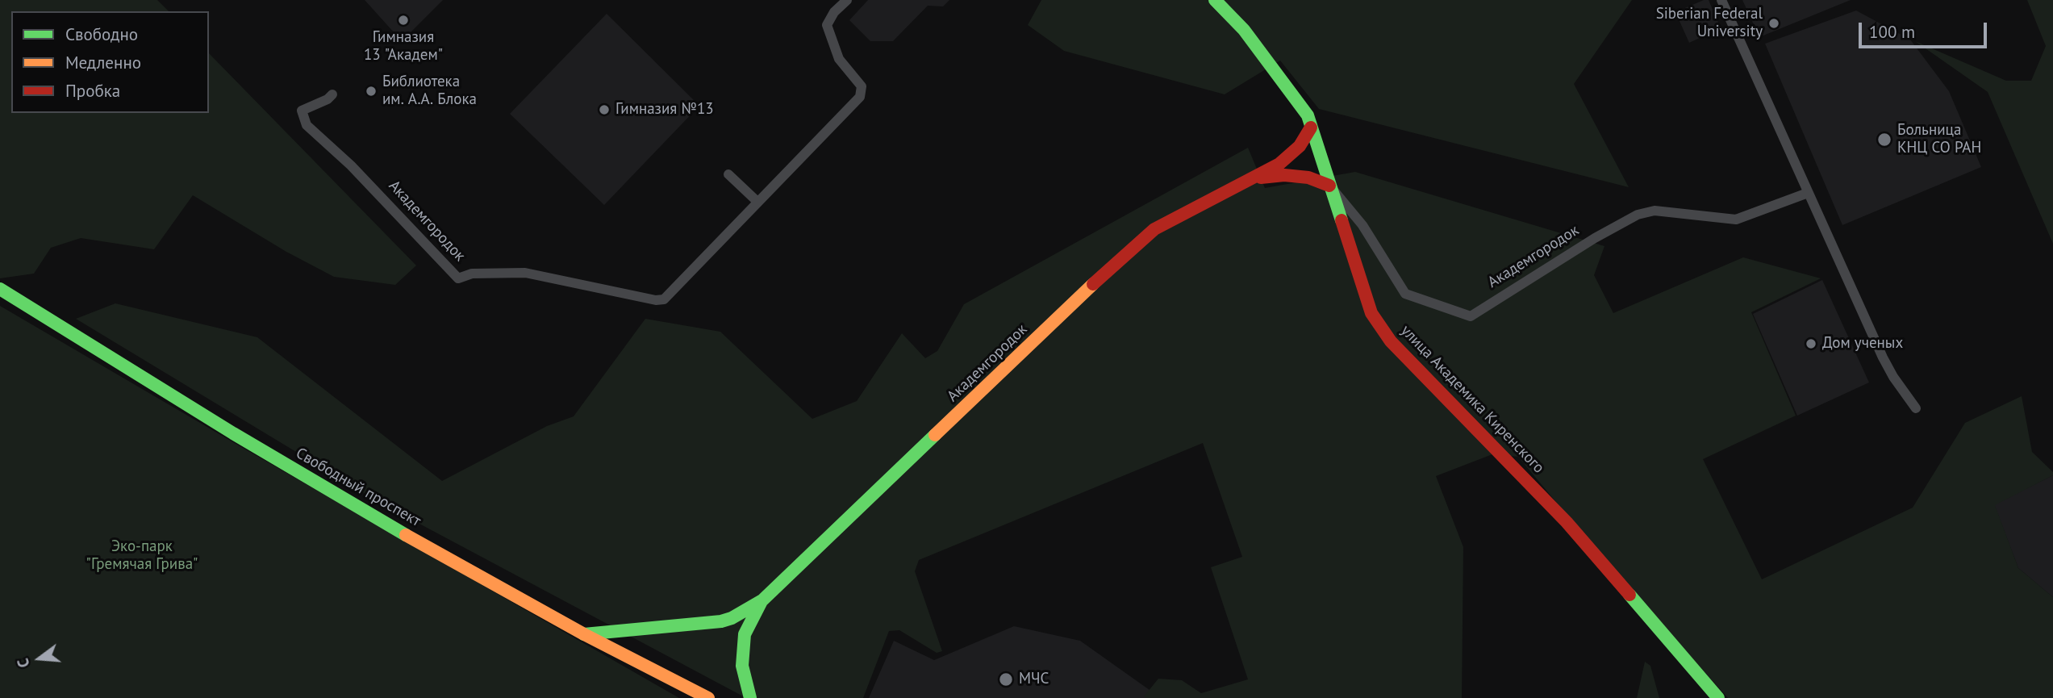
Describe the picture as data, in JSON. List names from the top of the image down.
{
  "streets": {
    "main road": ["Академгородок", "улица Академика Киренского", "Свободный проспект"]
  },
  "crossings": [
    ["Академгородок", "улица Академика Киренского"]
  ],
  "parks": ["Эко-парк \"Гремячая Грива\""],
  "places": [
    "Гимназия 13 \"Академ\"",
    "Siberian Federal University",
    "Библиотека им. А.А. Блока",
    "Гимназия №13",
    "Больница КНЦ СО РАН",
    "Дом ученых",
    "МЧС"
  ],
  "legend": ["Свободно", "Медленно", "Пробка"],
  "scale_bar": "100 m",
  "north": "left"
}
